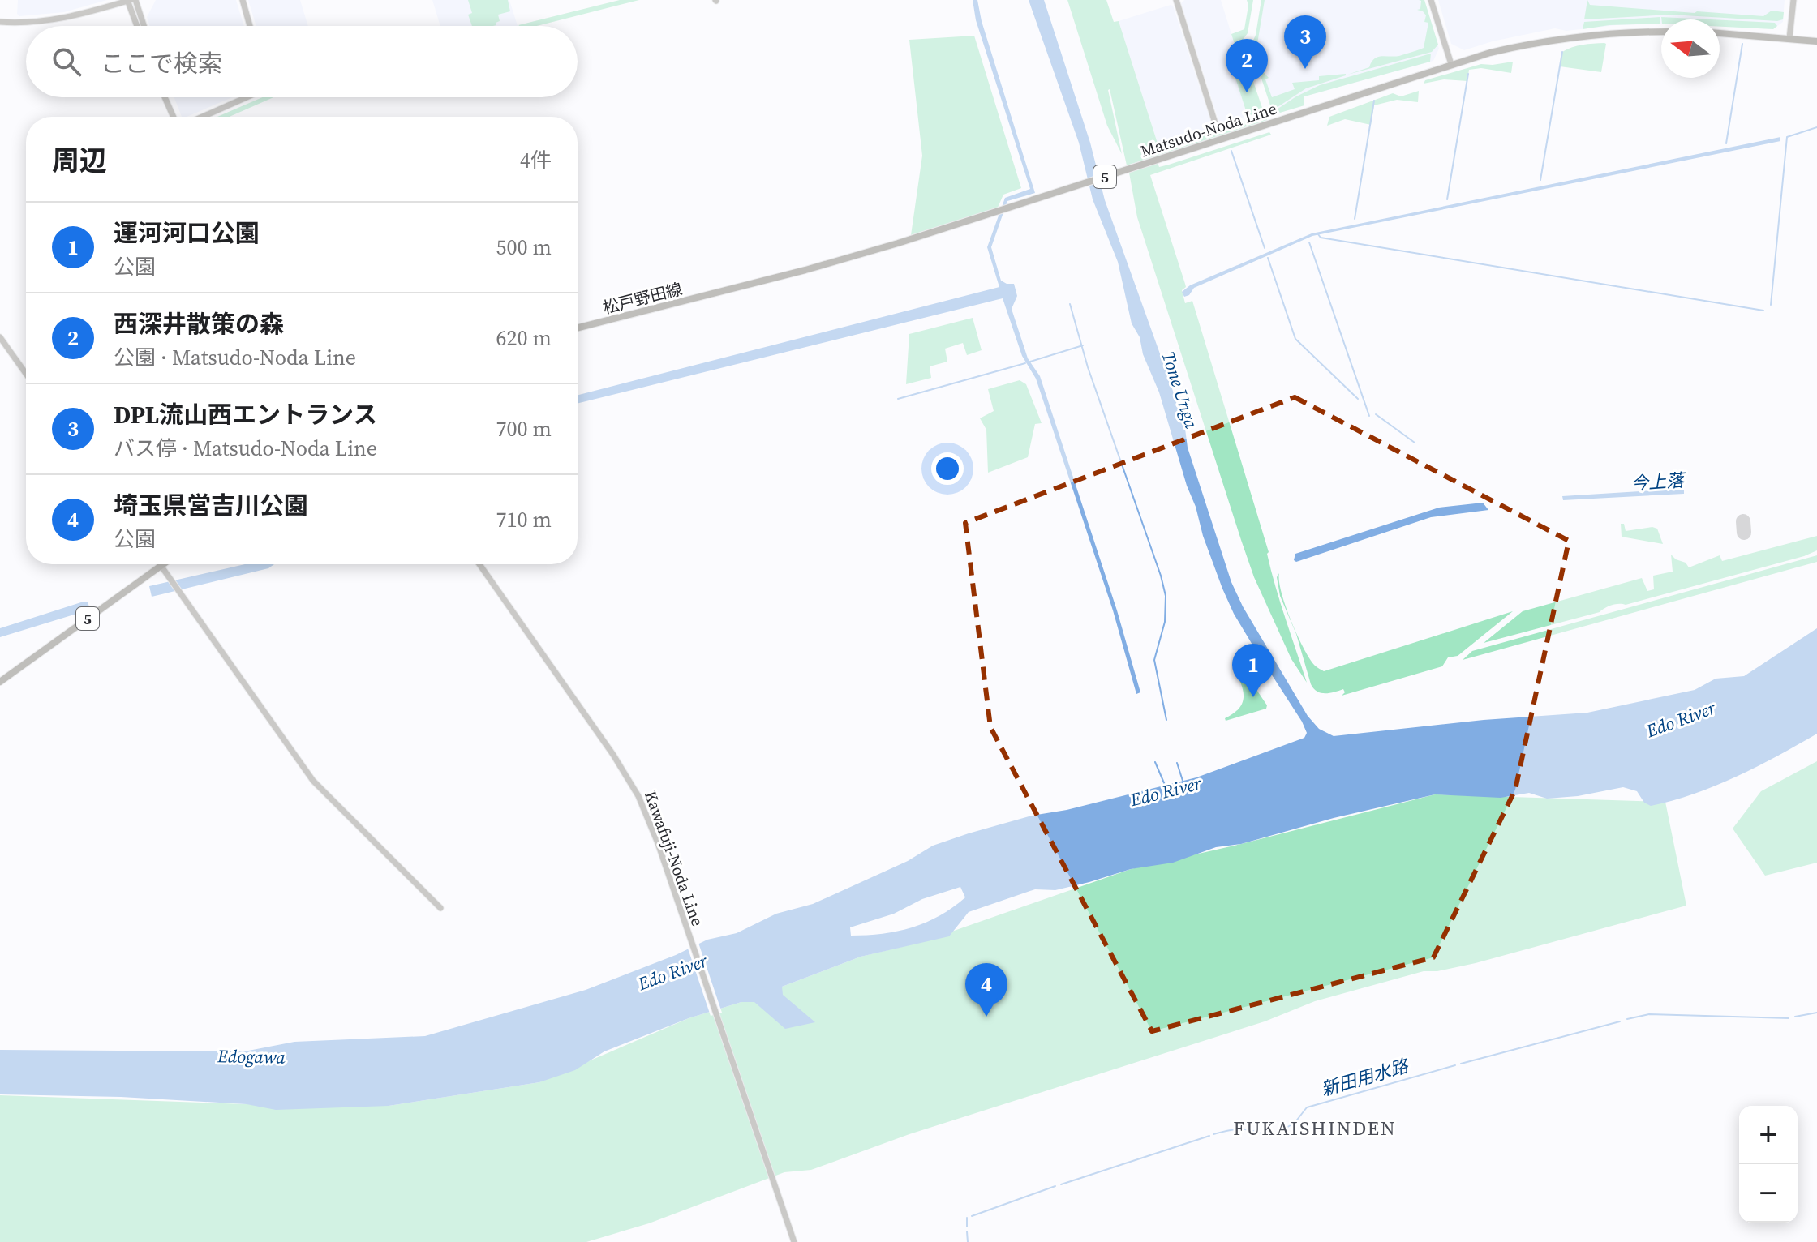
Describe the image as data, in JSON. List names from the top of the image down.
{
  "streets": {
    "main road": ["Matsudo-Noda Line", "5", "松戸野田線"],
    "street": ["Kawafuji-Noda Line"]
  },
  "crossings": [
    ["Matsudo-Noda Line", "松戸野田線"]
  ],
  "districts": ["FUKAISHINDEN"],
  "water": [
    "Tone Unga",
    "今上落",
    "Edo River",
    "Edogawa",
    "新田用水路"
  ],
  "north": "left",
  "page": {
    "pins": [
      "3",
      "2",
      "1",
      "4"
    ],
    "search": "ここで検索",
    "heading": ["周辺", "4件"],
    "list": [
      {
        "mark": "1",
        "name": "運河河口公園",
        "note": "公園",
        "value": "500 m"
      },
      {
        "mark": "2",
        "name": "西深井散策の森",
        "note": "公園 · Matsudo-Noda Line",
        "value": "620 m"
      },
      {
        "mark": "3",
        "name": "DPL流山西エントランス",
        "note": "バス停 · Matsudo-Noda Line",
        "value": "700 m"
      },
      {
        "mark": "4",
        "name": "埼玉県営吉川公園",
        "note": "公園",
        "value": "710 m"
      }
    ],
    "map_buttons": ["+", "−"]
  }
}
